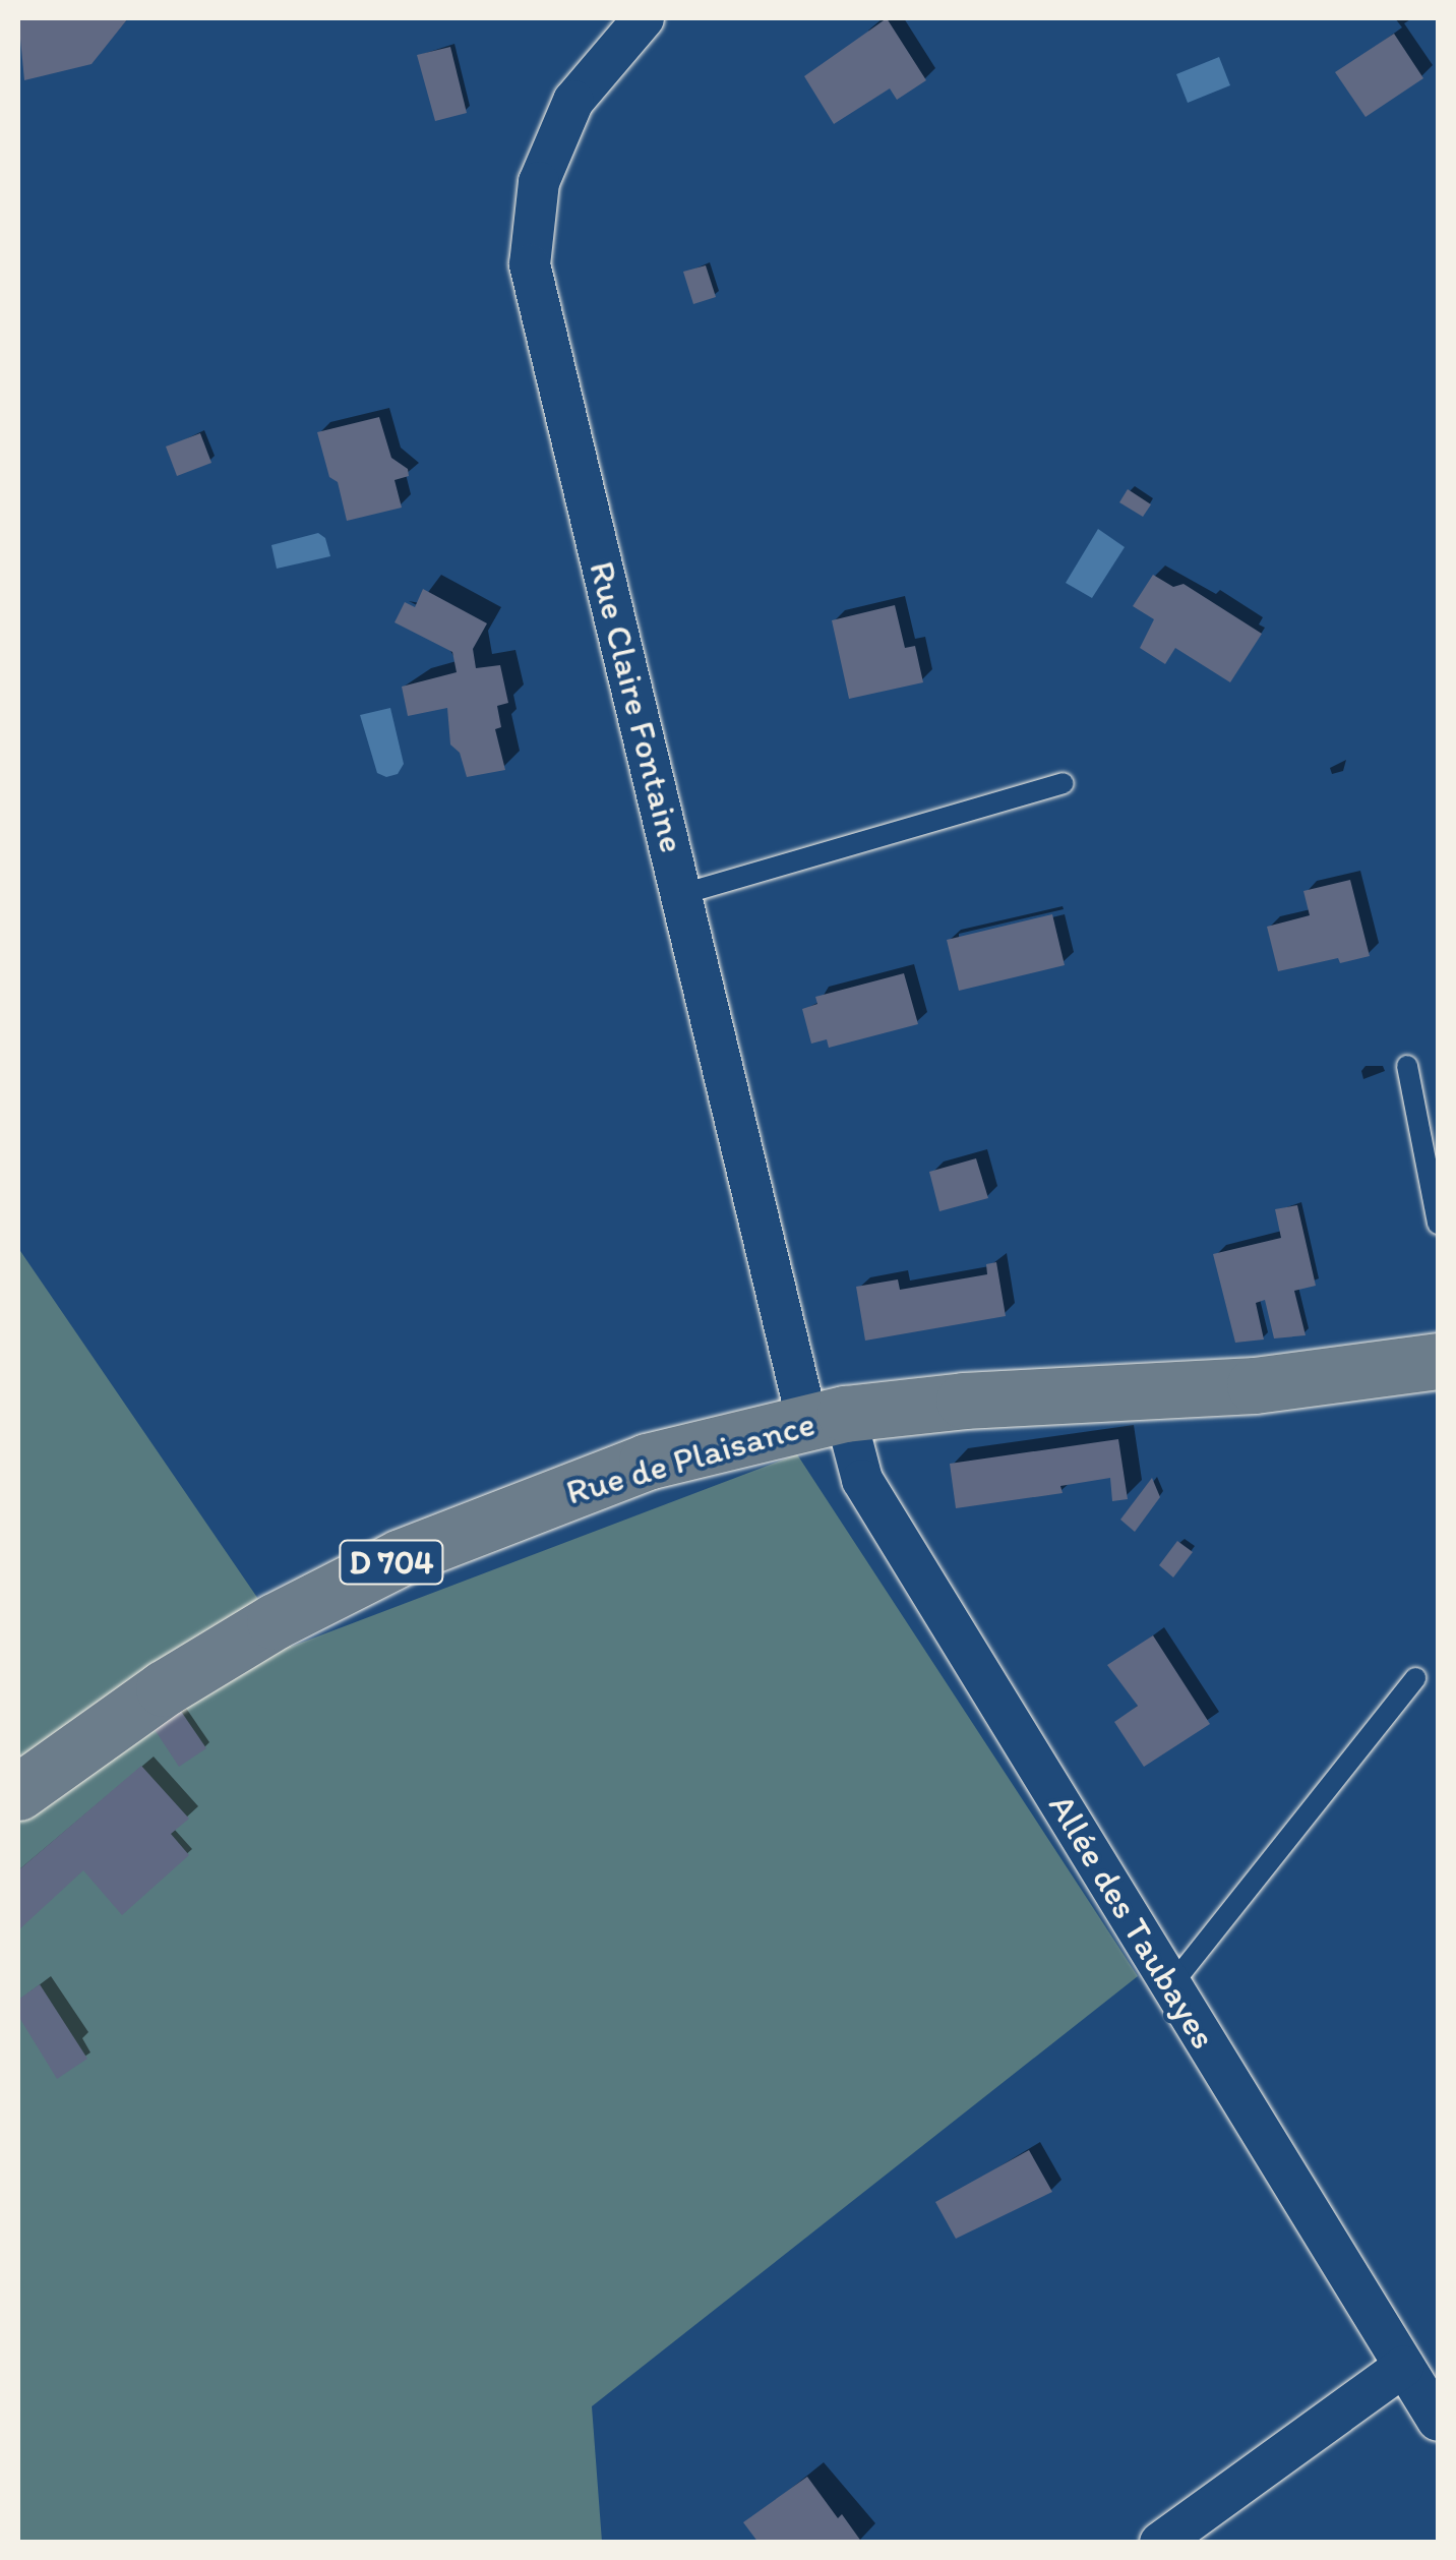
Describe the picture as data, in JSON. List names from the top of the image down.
{
  "streets": {
    "main road": ["Rue de Plaisance", "D 704"],
    "street": ["Rue Claire Fontaine", "Allée des Taubayes"]
  },
  "crossings": [
    ["Rue Claire Fontaine", "Rue de Plaisance"],
    ["Rue Claire Fontaine", "Allée des Taubayes"],
    ["Rue de Plaisance", "Allée des Taubayes"]
  ]
}
